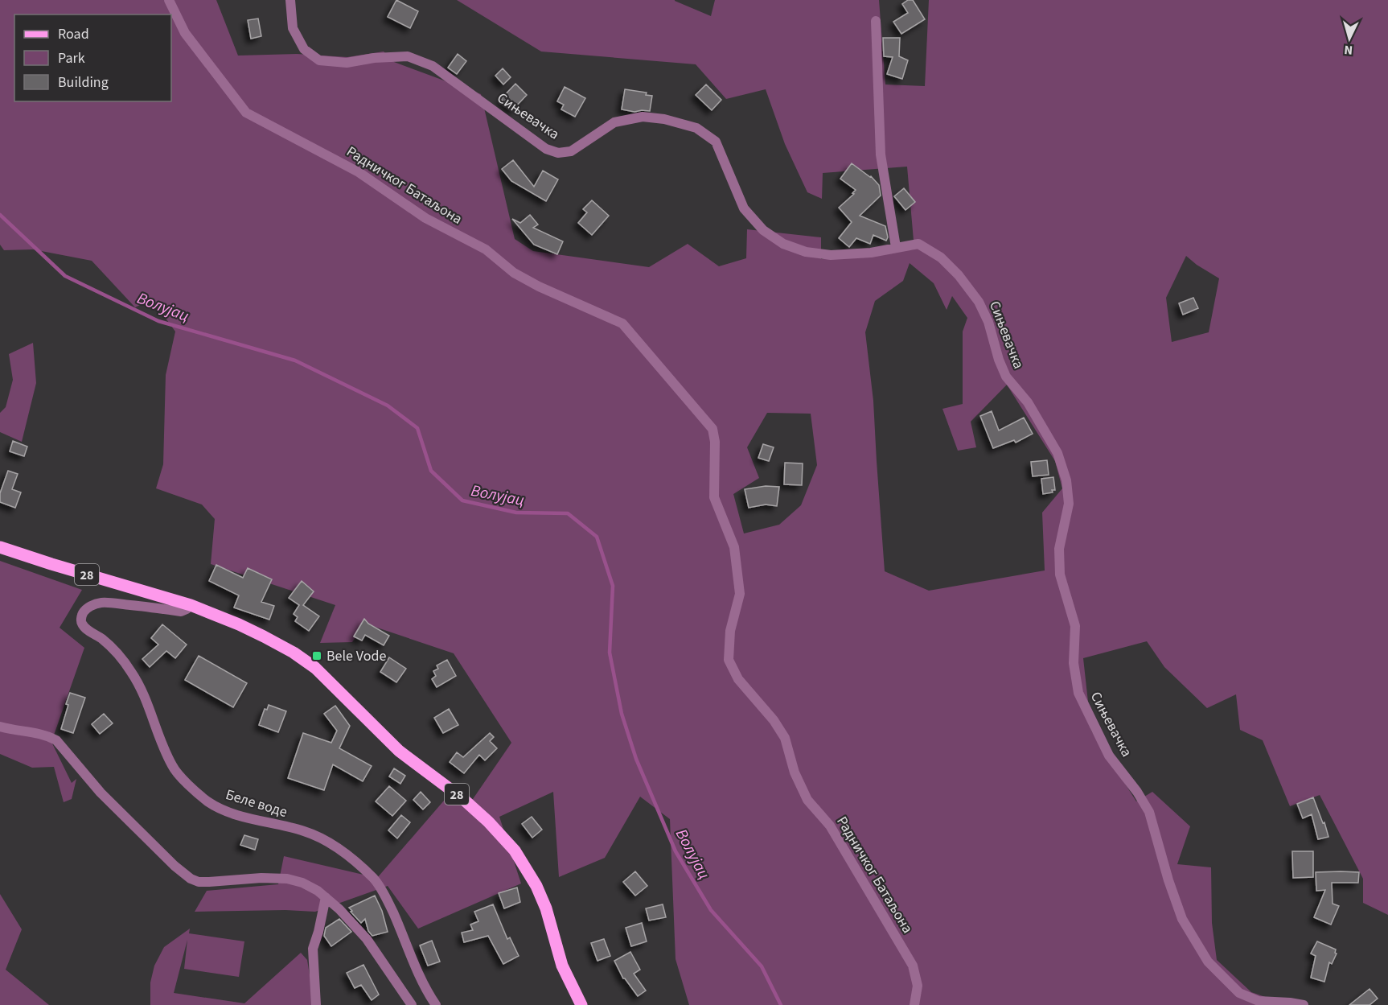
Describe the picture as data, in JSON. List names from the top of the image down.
{
  "streets": {
    "main road": ["28"],
    "street": ["Сињевачка", "Радничког Батаљона", "Беле воде"]
  },
  "crossings": [
    ["28", "Беле воде"]
  ],
  "water": ["Волујац"],
  "places": {
    "transit": ["Bele Vode"]
  },
  "legend": ["Road", "Park", "Building"],
  "north": "bottom"
}
